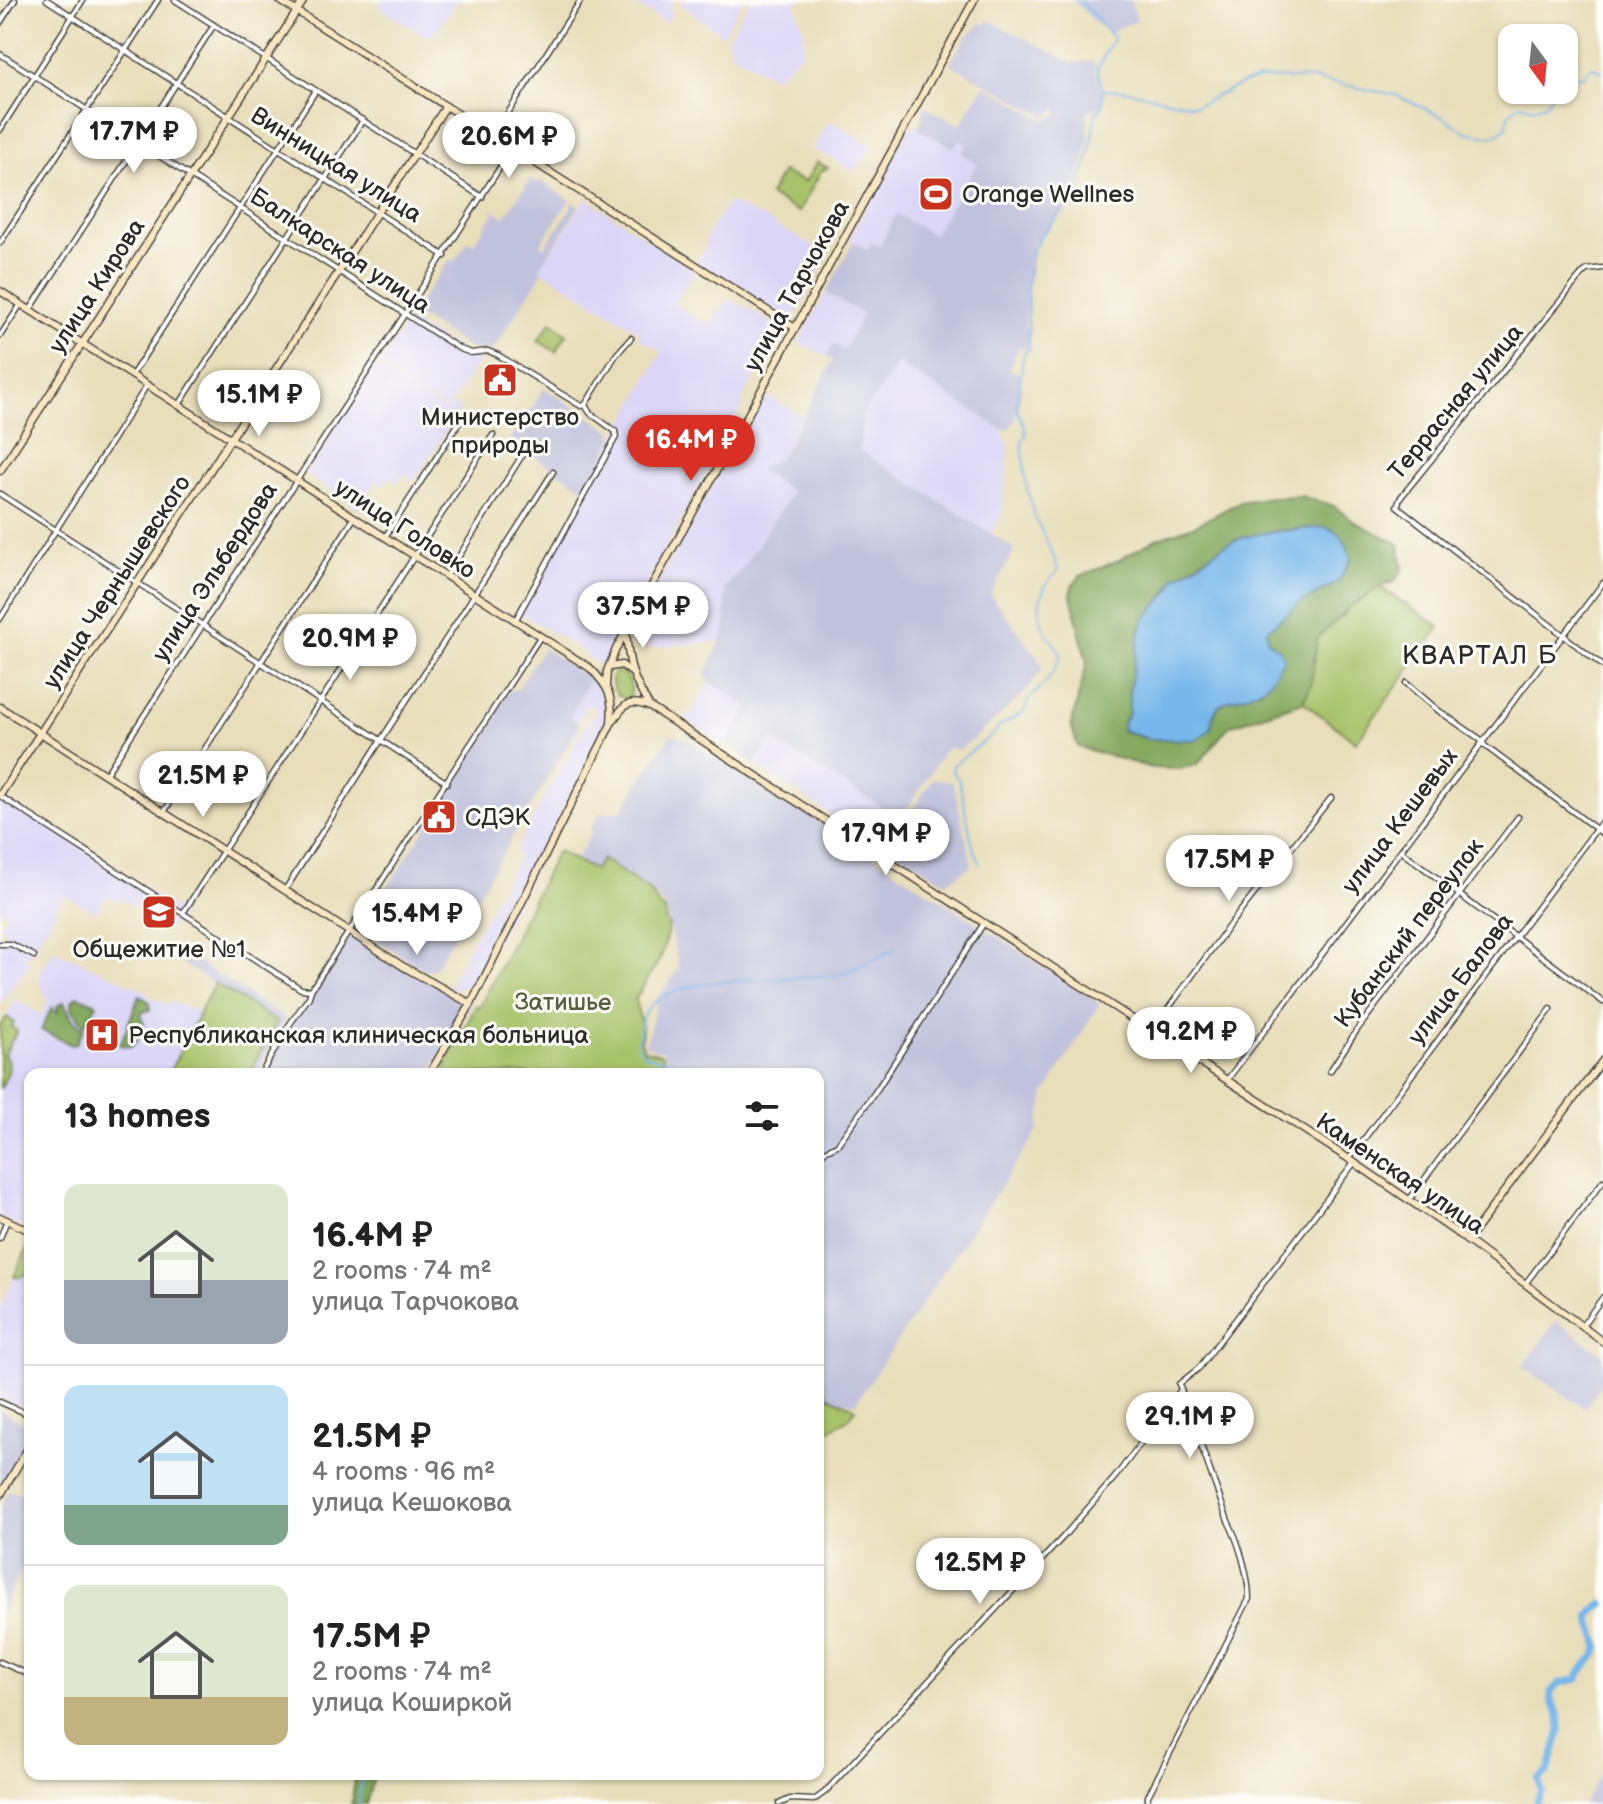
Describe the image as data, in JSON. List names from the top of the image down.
{
  "streets": {
    "street": [
      "Винницкая улица",
      "Балкарская улица",
      "улица Кирова",
      "улица Тарчокова",
      "Террасная улица",
      "улица Головко",
      "улица Эльбердова",
      "улица Чернышевского",
      "улица Кешевых",
      "Кубанский переулок",
      "улица Балова",
      "Каменская улица"
    ]
  },
  "crossings": [
    ["Винницкая улица", "улица Кирова"],
    ["Винницкая улица", "улица Эльбердова"],
    ["Винницкая улица", "улица Чернышевского"],
    ["Балкарская улица", "улица Кирова"],
    ["Балкарская улица", "улица Головко"],
    ["Балкарская улица", "улица Эльбердова"],
    ["Балкарская улица", "улица Чернышевского"],
    ["улица Кирова", "улица Головко"],
    ["Террасная улица", "улица Кешевых"],
    ["улица Головко", "улица Эльбердова"],
    ["улица Головко", "улица Чернышевского"],
    ["улица Кешевых", "Каменская улица"],
    ["улица Балова", "Каменская улица"]
  ],
  "districts": ["КВАРТАЛ Б"],
  "parks": ["Затишье"],
  "places": {
    "sports": ["Orange Wellnes"],
    "public building": ["Министерство природы", "СДЭК"],
    "school or university": ["Общежитие №1"],
    "hospital": ["Республиканская клиническая больница"]
  },
  "north": "bottom",
  "page": {
    "price": [
      "17.7M ₽",
      "20.6M ₽",
      "15.1M ₽",
      "16.4M ₽",
      "37.5M ₽",
      "20.9M ₽",
      "21.5M ₽",
      "17.9M ₽",
      "17.5M ₽",
      "15.4M ₽",
      "19.2M ₽",
      "29.1M ₽",
      "12.5M ₽"
    ],
    "heading": "13 homes",
    "list": [
      {
        "name": "16.4M ₽",
        "note": "2 rooms · 74 m² · улица Тарчокова"
      },
      {
        "name": "21.5M ₽",
        "note": "4 rooms · 96 m² · улица Кешокова"
      },
      {
        "name": "17.5M ₽",
        "note": "2 rooms · 74 m² · улица Коширкой"
      }
    ]
  }
}
